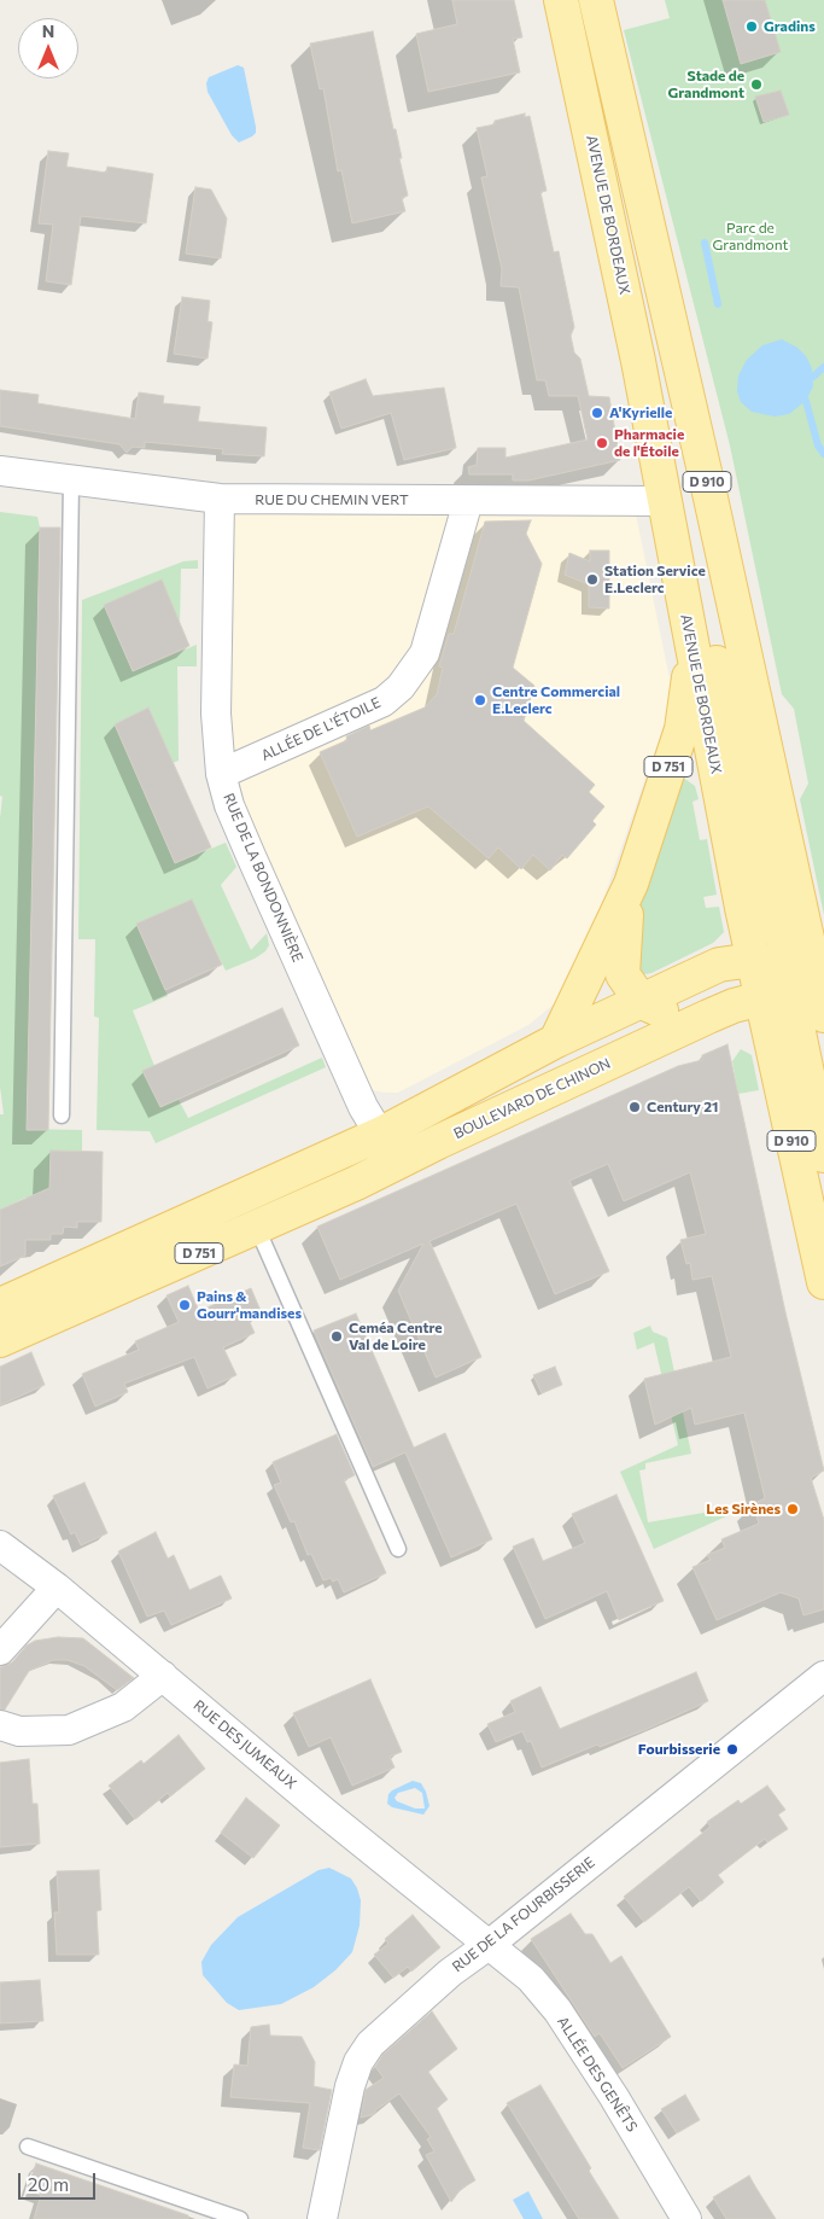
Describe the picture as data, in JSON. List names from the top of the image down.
{
  "streets": {
    "main road": [
      "AVENUE DE BORDEAUX",
      "D 910",
      "D 751",
      "BOULEVARD DE CHINON"
    ],
    "street": [
      "RUE DU CHEMIN VERT",
      "ALLÉE DE L'ÉTOILE",
      "RUE DE LA BONDONNIÈRE",
      "RUE DES JUMEAUX",
      "RUE DE LA FOURBISSERIE",
      "ALLÉE DES GENÊTS"
    ]
  },
  "crossings": [
    ["AVENUE DE BORDEAUX", "RUE DU CHEMIN VERT"],
    ["AVENUE DE BORDEAUX", "D 751"],
    ["AVENUE DE BORDEAUX", "BOULEVARD DE CHINON"],
    ["D 910", "D 751"],
    ["D 910", "BOULEVARD DE CHINON"],
    ["RUE DU CHEMIN VERT", "ALLÉE DE L'ÉTOILE"],
    ["RUE DU CHEMIN VERT", "RUE DE LA BONDONNIÈRE"],
    ["ALLÉE DE L'ÉTOILE", "RUE DE LA BONDONNIÈRE"],
    ["D 751", "RUE DE LA BONDONNIÈRE"],
    ["D 751", "BOULEVARD DE CHINON"],
    ["RUE DE LA BONDONNIÈRE", "BOULEVARD DE CHINON"],
    ["RUE DES JUMEAUX", "RUE DE LA FOURBISSERIE"],
    ["RUE DES JUMEAUX", "ALLÉE DES GENÊTS"],
    ["RUE DE LA FOURBISSERIE", "ALLÉE DES GENÊTS"]
  ],
  "parks": ["Parc de Grandmont"],
  "places": [
    "Gradins",
    "Stade de Grandmont",
    "A'Kyrielle",
    "Pharmacie de l'Étoile",
    "Station Service E.Leclerc",
    "Centre Commercial E.Leclerc",
    "Century 21",
    "Pains & Gourr'mandises",
    "Ceméa Centre Val de Loire",
    "Les Sirènes",
    "Fourbisserie"
  ],
  "scale_bar": "20 m",
  "north": "top"
}
